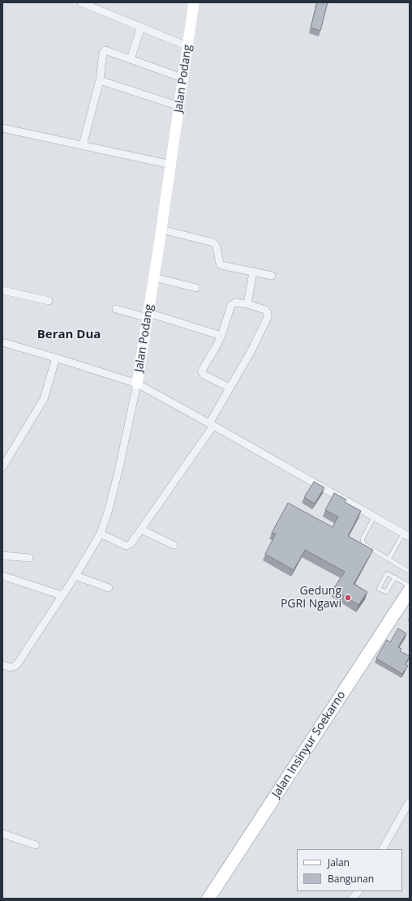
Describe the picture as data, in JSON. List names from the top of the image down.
{
  "streets": {
    "highway": ["Jalan Insinyur Soekarno"],
    "street": ["Jalan Podang"]
  },
  "districts": ["Beran Dua"],
  "places": ["Gedung PGRI Ngawi"],
  "legend": ["Jalan", "Bangunan"]
}
